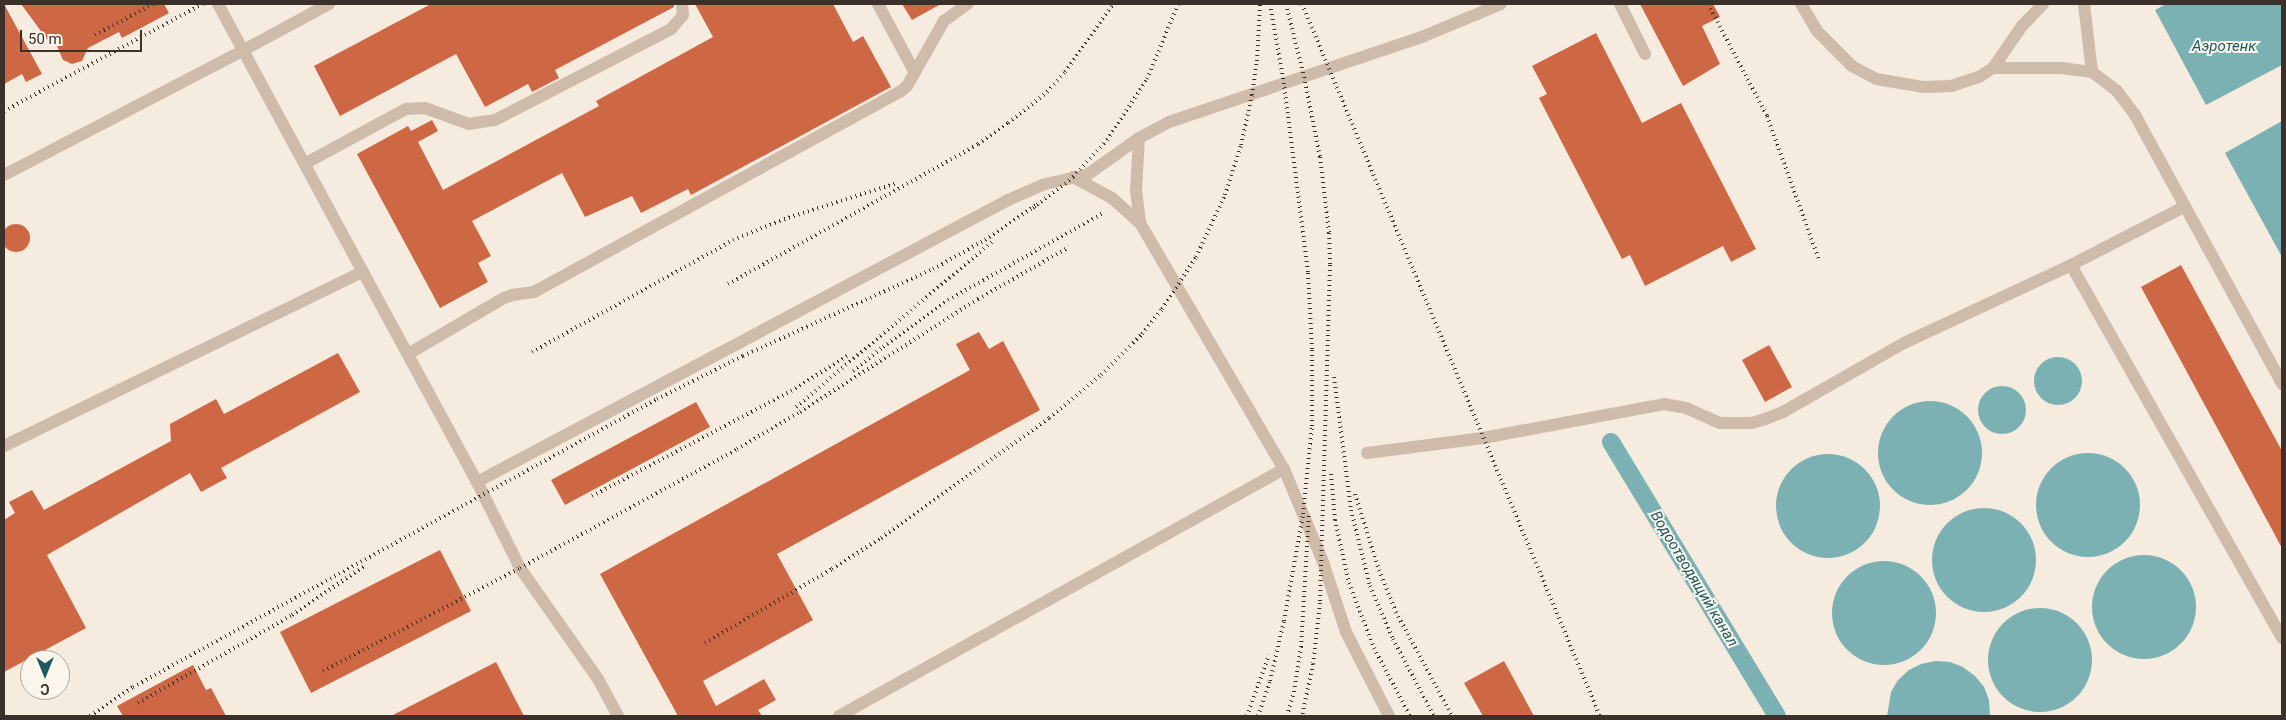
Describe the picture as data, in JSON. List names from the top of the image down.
{
  "water": ["Аэротенк", "Водоотводящий канал"],
  "scale_bar": "50 m",
  "north": "bottom"
}
